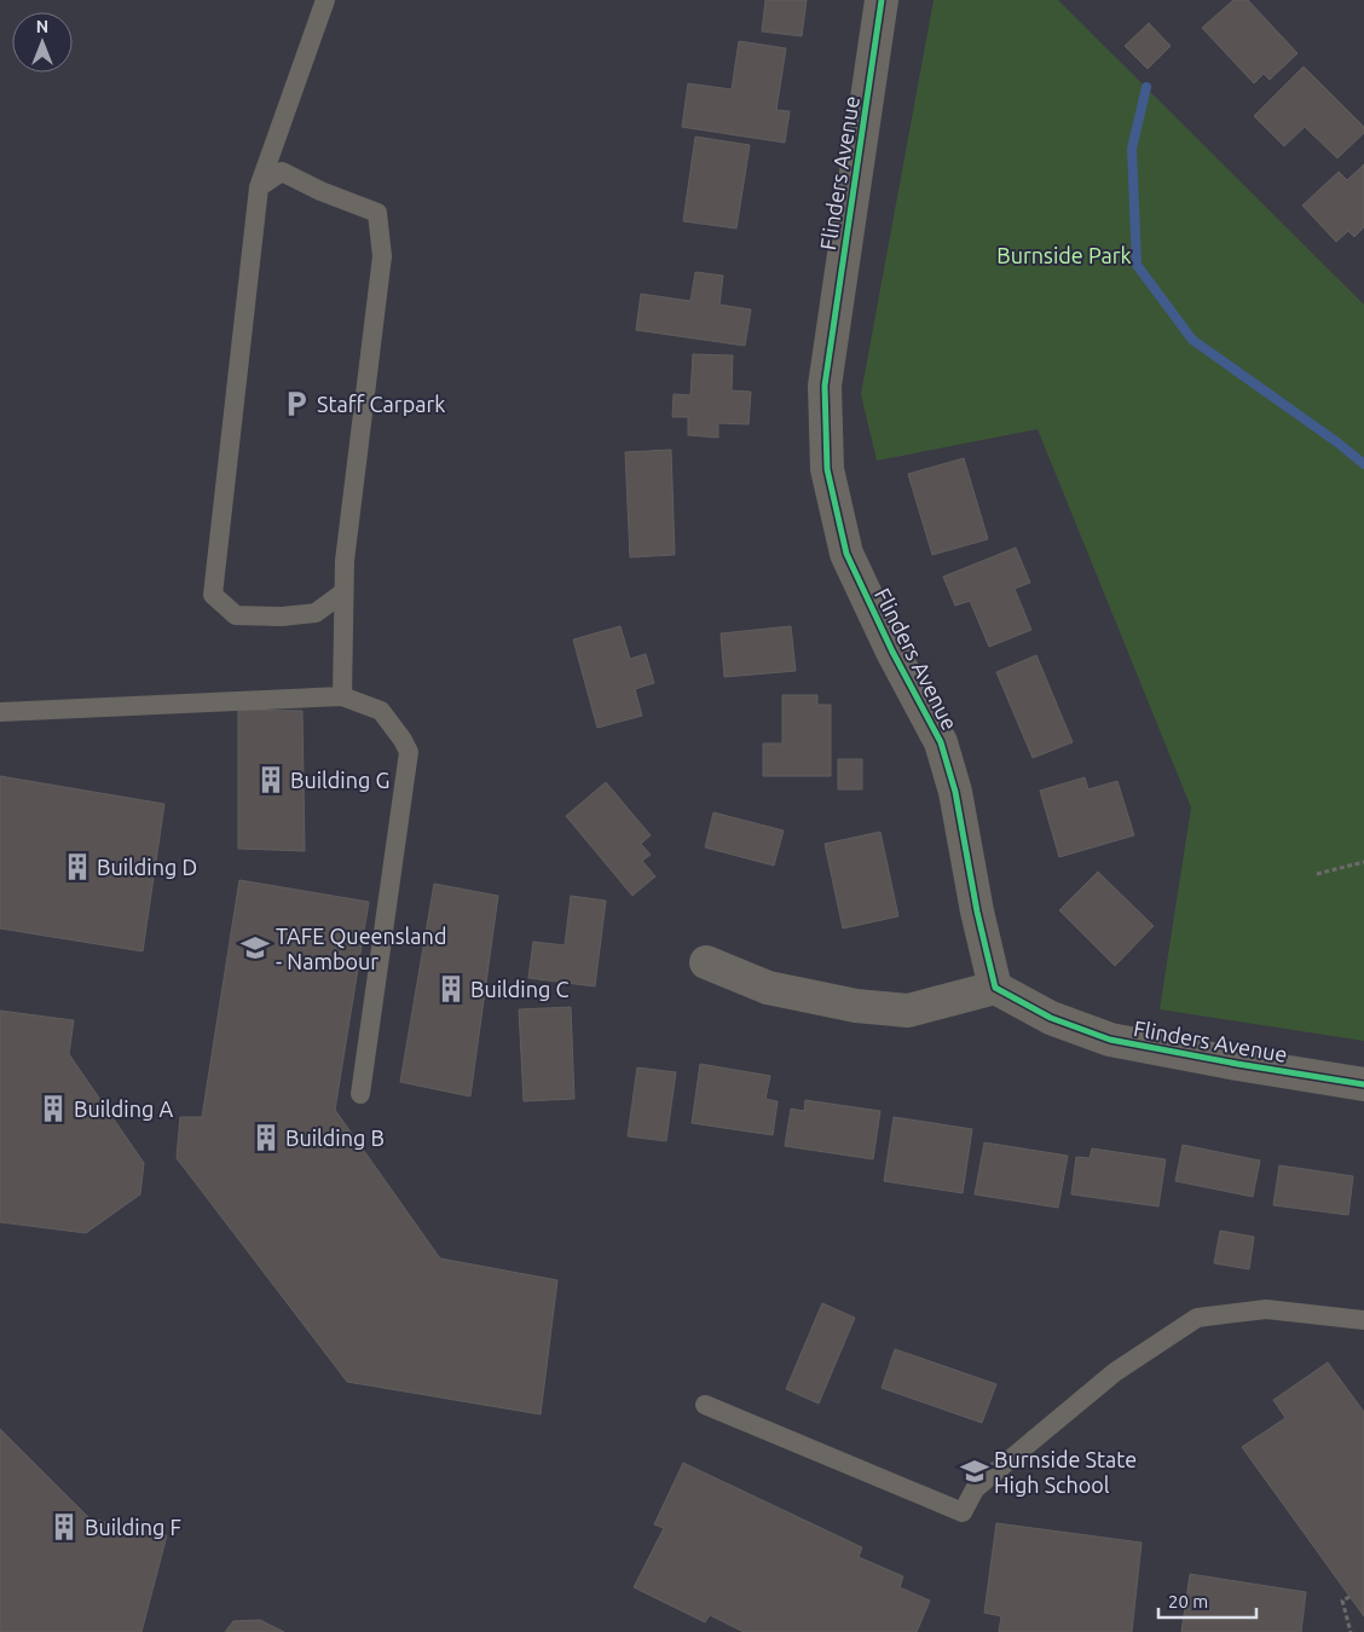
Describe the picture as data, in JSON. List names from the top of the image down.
{
  "streets": {
    "street": ["Flinders Avenue"]
  },
  "parks": ["Burnside Park"],
  "places": {
    "parking": ["Staff Carpark"],
    "building": [
      "Building G",
      "Building D",
      "Building C",
      "Building A",
      "Building B",
      "Building F"
    ],
    "school or university": ["TAFE Queensland - Nambour", "Burnside State High School"]
  },
  "scale_bar": "20 m",
  "north": "top"
}
